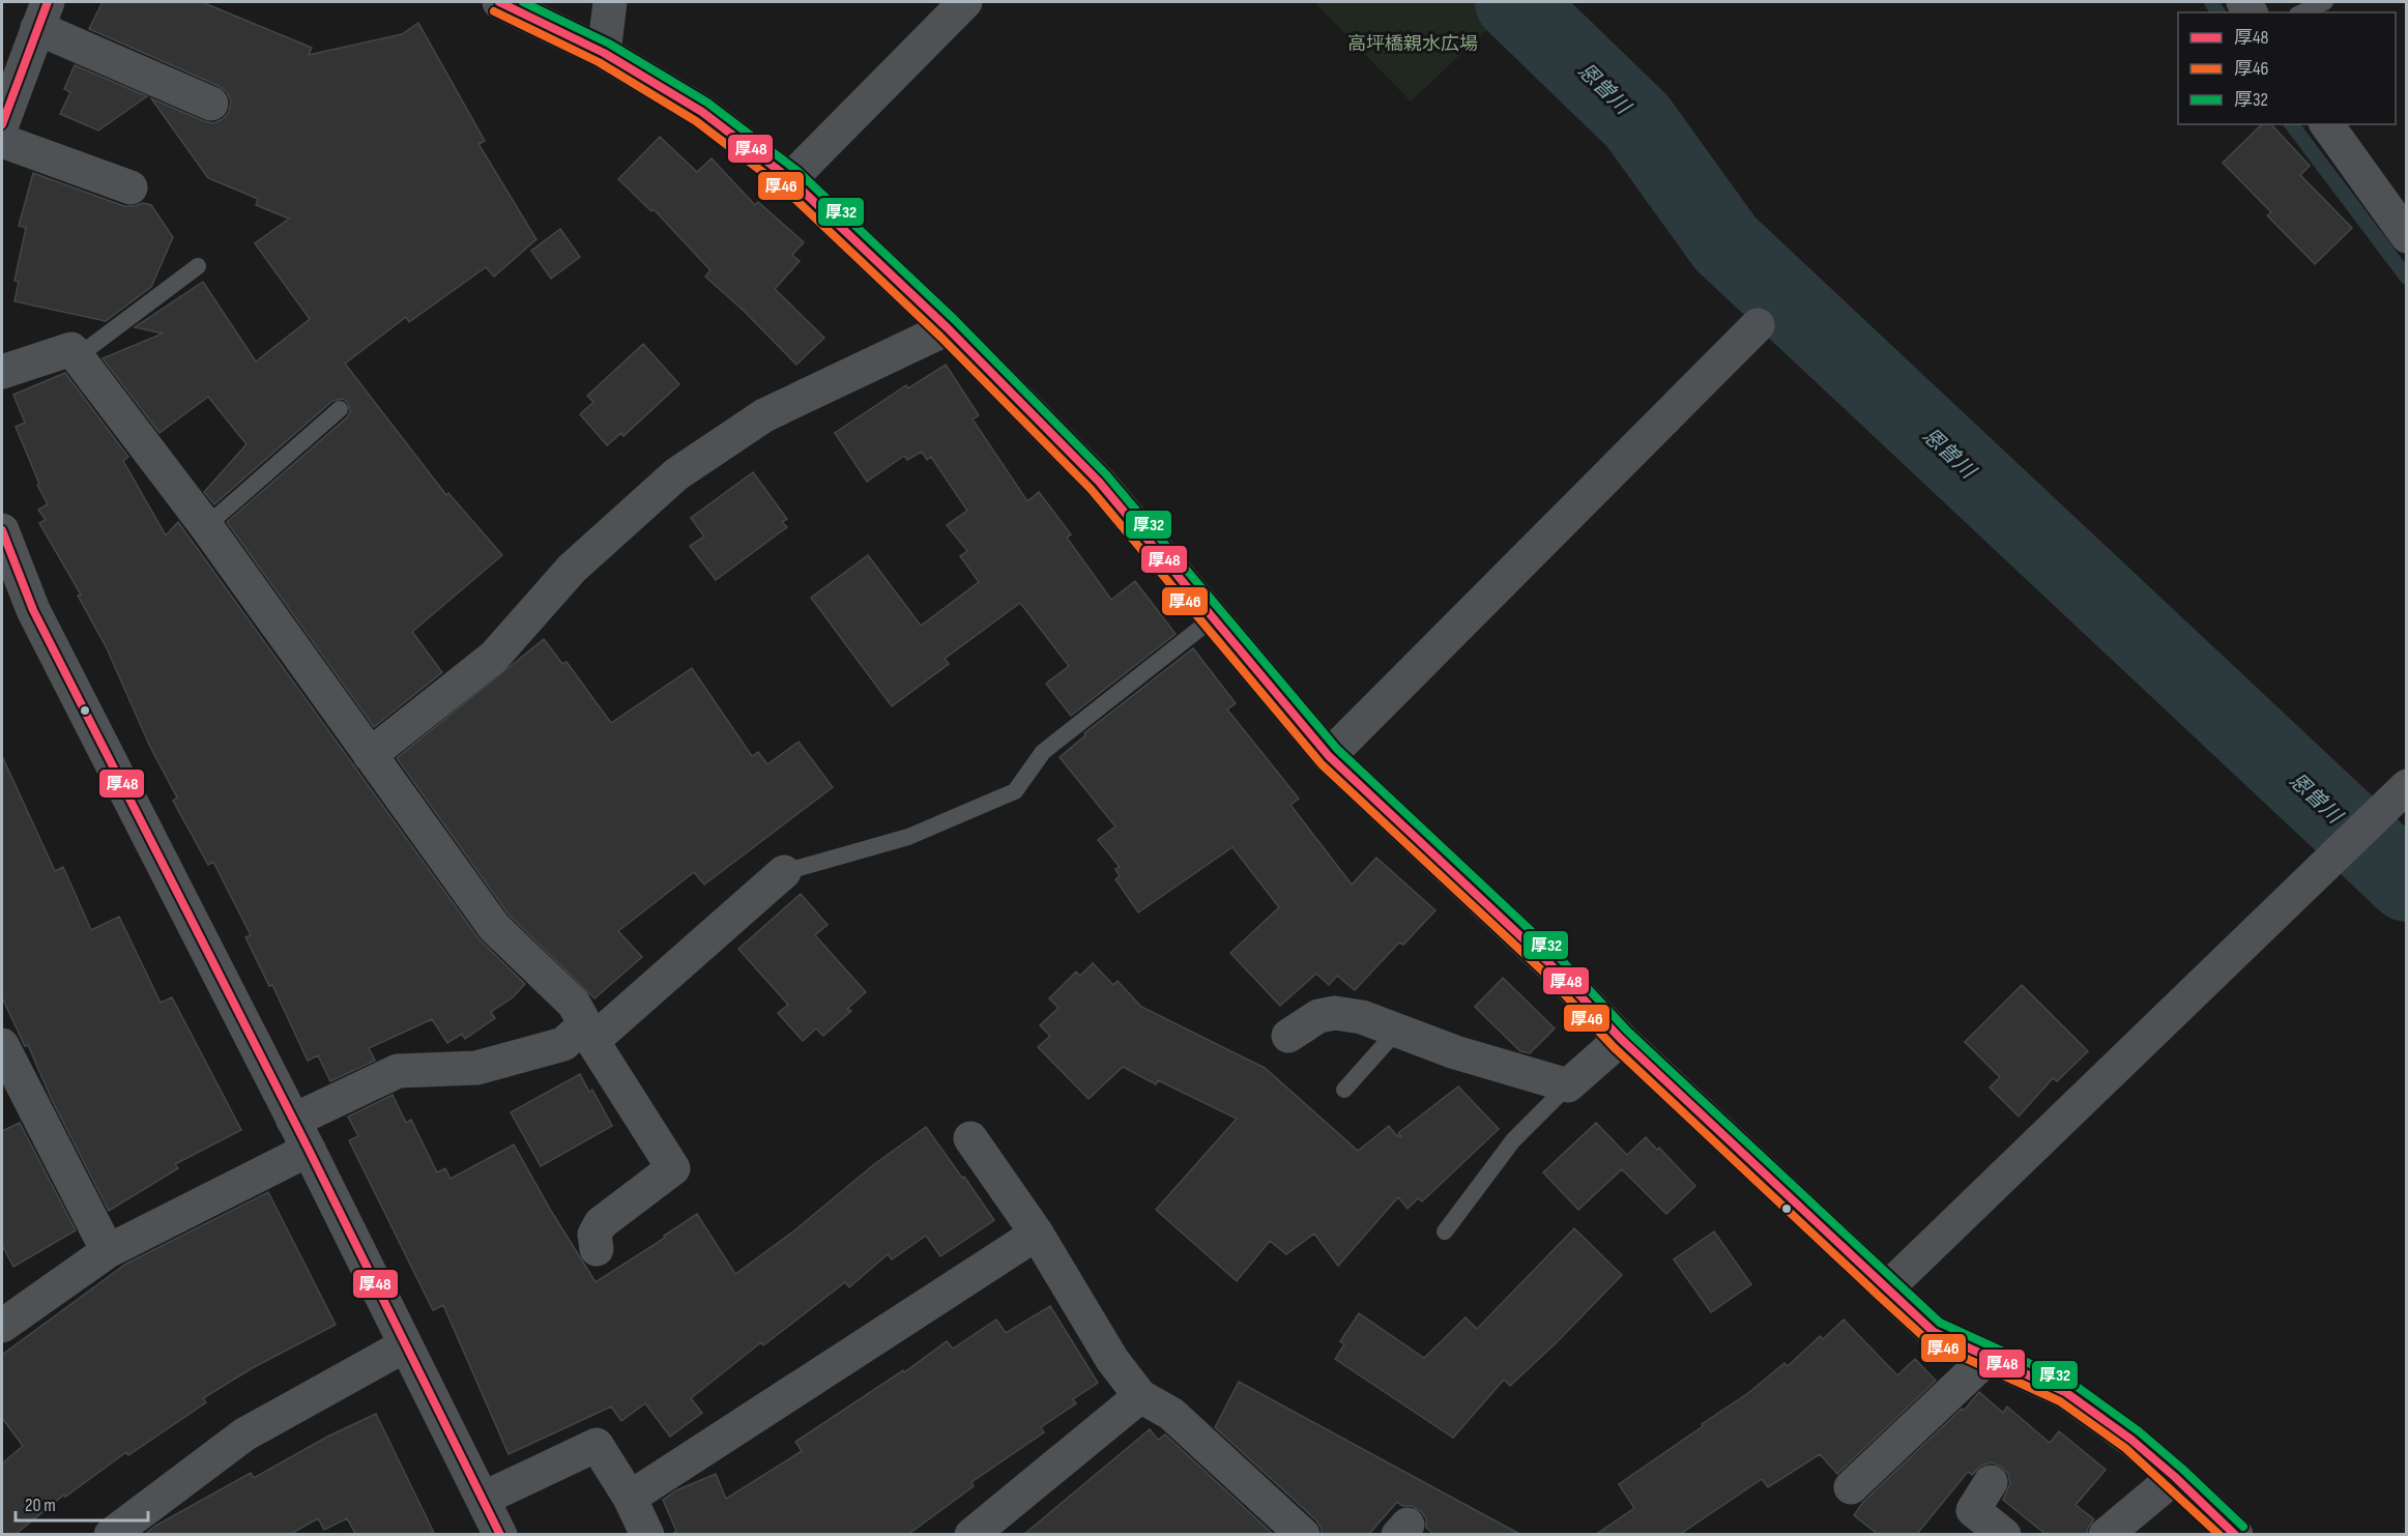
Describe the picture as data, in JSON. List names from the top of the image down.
{
  "water": ["恩曽川"],
  "parks": ["高坪橋親水広場"],
  "lines": ["transit line 厚48", "transit line 厚32", "transit line 厚46"],
  "legend": ["厚48", "厚46", "厚32"],
  "scale_bar": "20 m"
}
